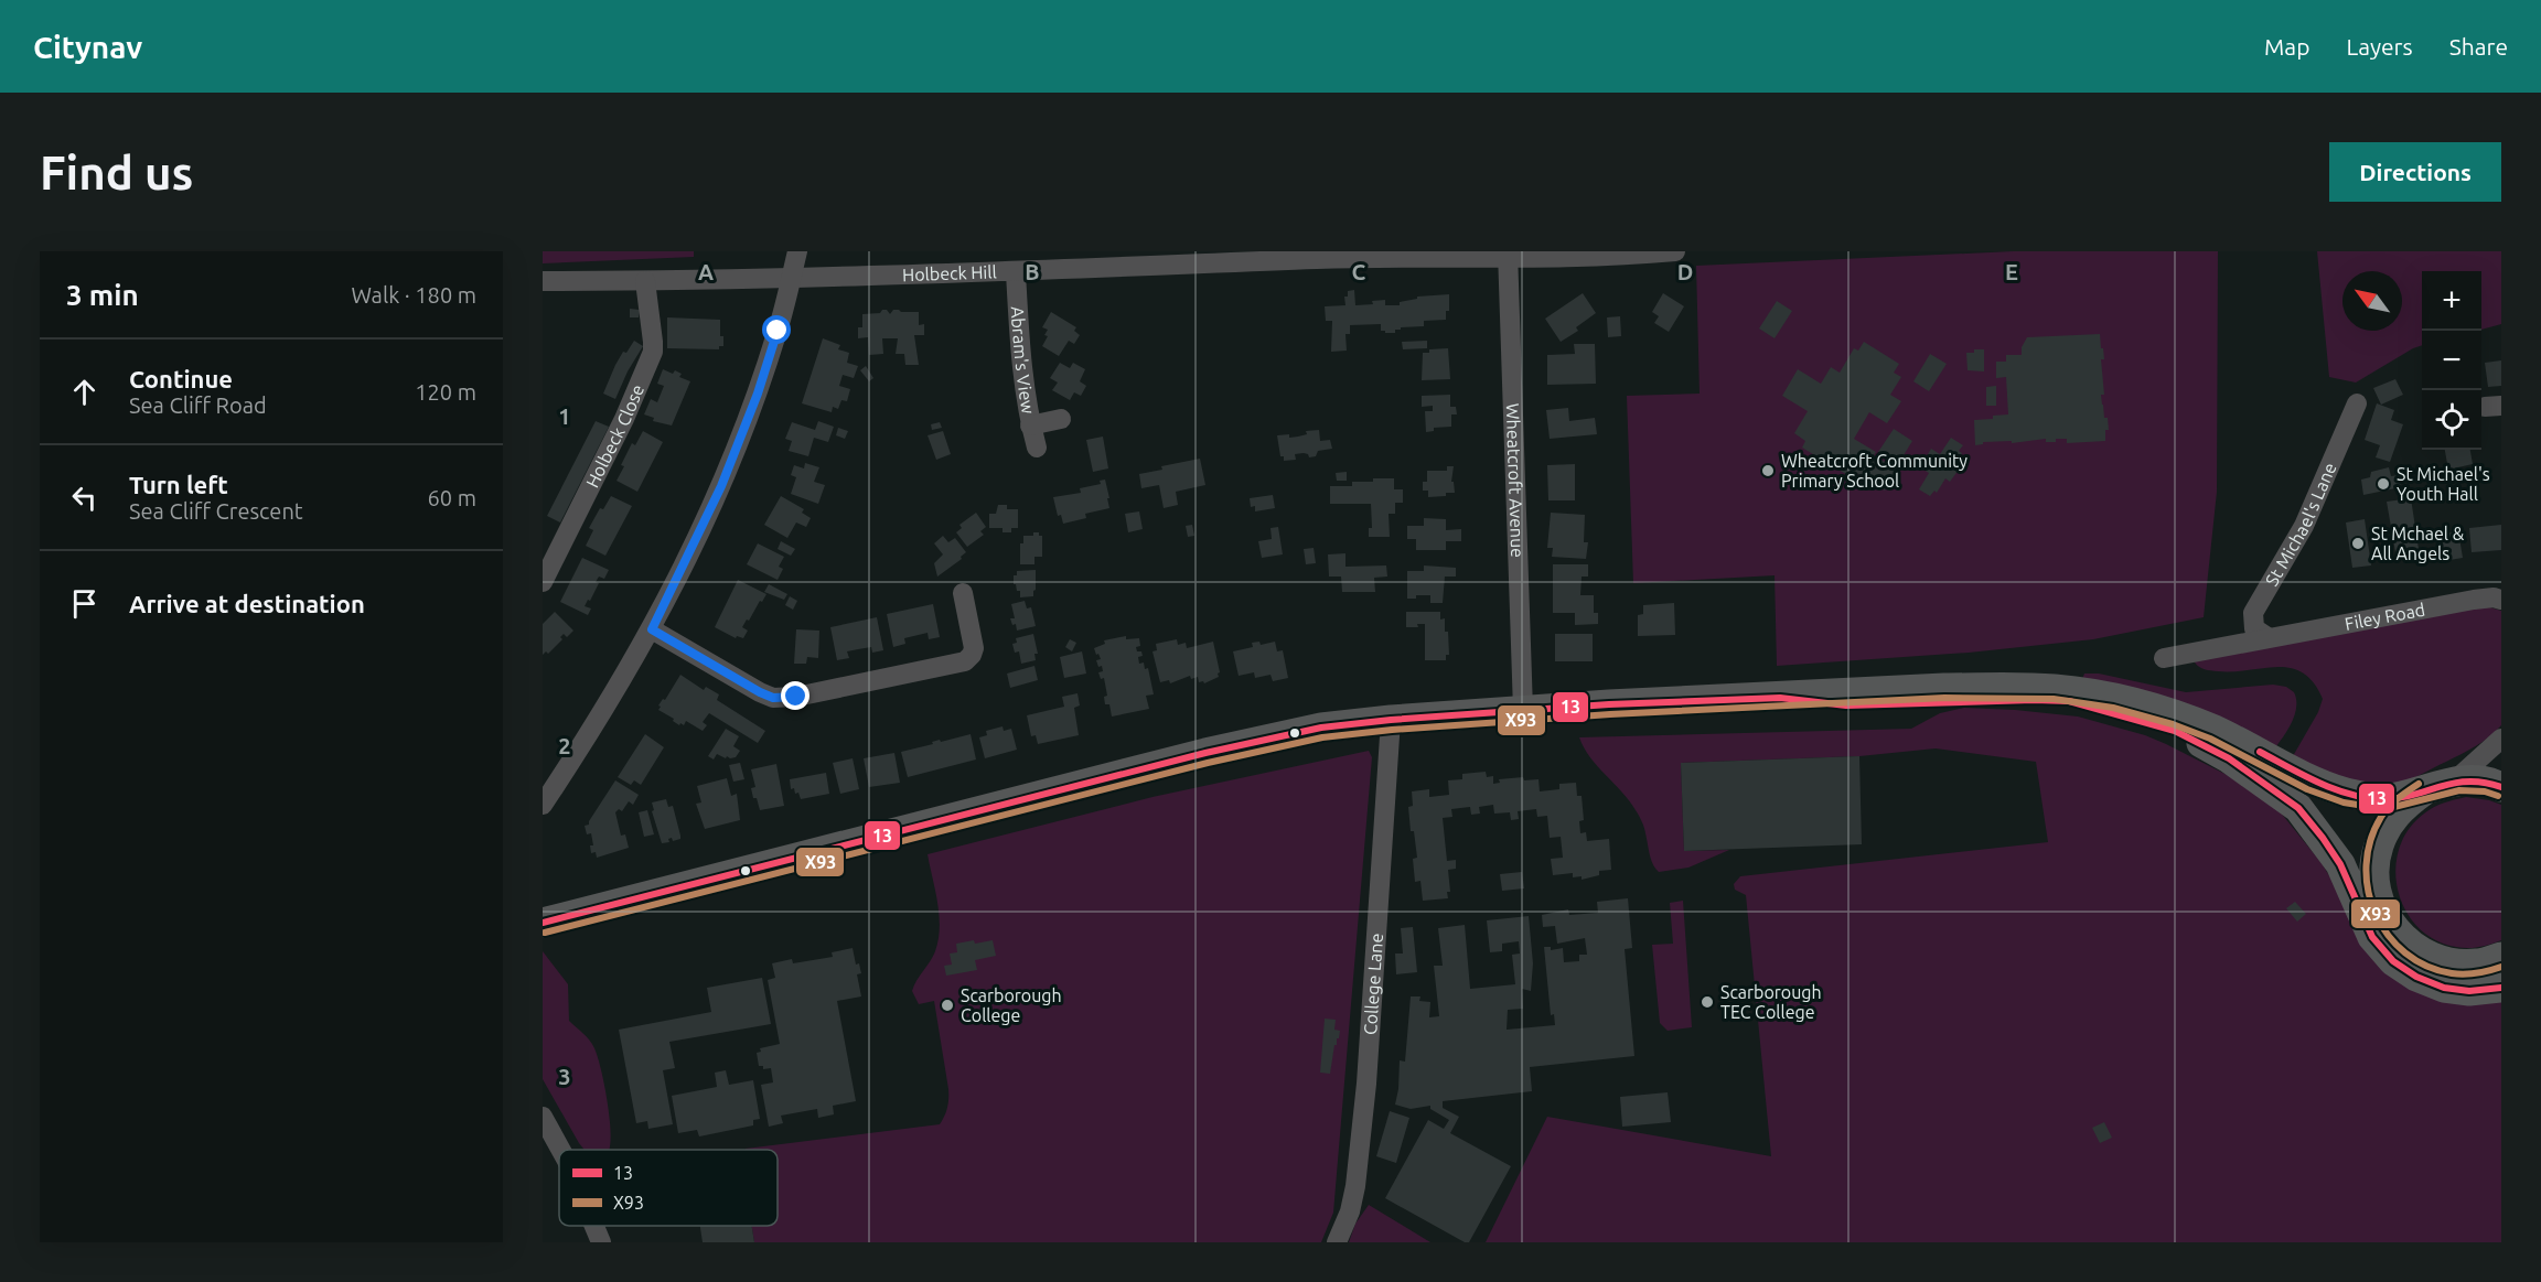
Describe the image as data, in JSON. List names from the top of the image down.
{
  "streets": {
    "street": [
      "Holbeck Hill",
      "Abram's View",
      "Holbeck Close",
      "Wheatcroft Avenue",
      "St Michael's Lane",
      "Filey Road",
      "College Lane"
    ]
  },
  "crossings": [
    ["Holbeck Hill", "Abram's View"],
    ["Holbeck Hill", "Holbeck Close"],
    ["Holbeck Hill", "Wheatcroft Avenue"],
    ["St Michael's Lane", "Filey Road"]
  ],
  "places": [
    "Wheatcroft Community Primary School",
    "St Michael's Youth Hall",
    "St Mchael & All Angels",
    "Scarborough TEC College",
    "Scarborough College"
  ],
  "lines": ["transit line 13", "transit line X93"],
  "legend": ["13", "X93"],
  "north": "top left",
  "page": {
    "header": "Citynav",
    "nav": ["Map", "Layers", "Share"],
    "buttons": "Directions",
    "title": "Find us",
    "heading": ["3 min", "Walk · 180 m"],
    "map_buttons": ["+", "−"],
    "list": [
      ["Continue", "Sea Cliff Road", "120 m"],
      ["Turn left", "Sea Cliff Crescent", "60 m"],
      "Arrive at destination"
    ]
  },
  "grid": {
    "columns": [
      "A",
      "B",
      "C",
      "D",
      "E"
    ],
    "rows": ["1", "2", "3"]
  }
}
